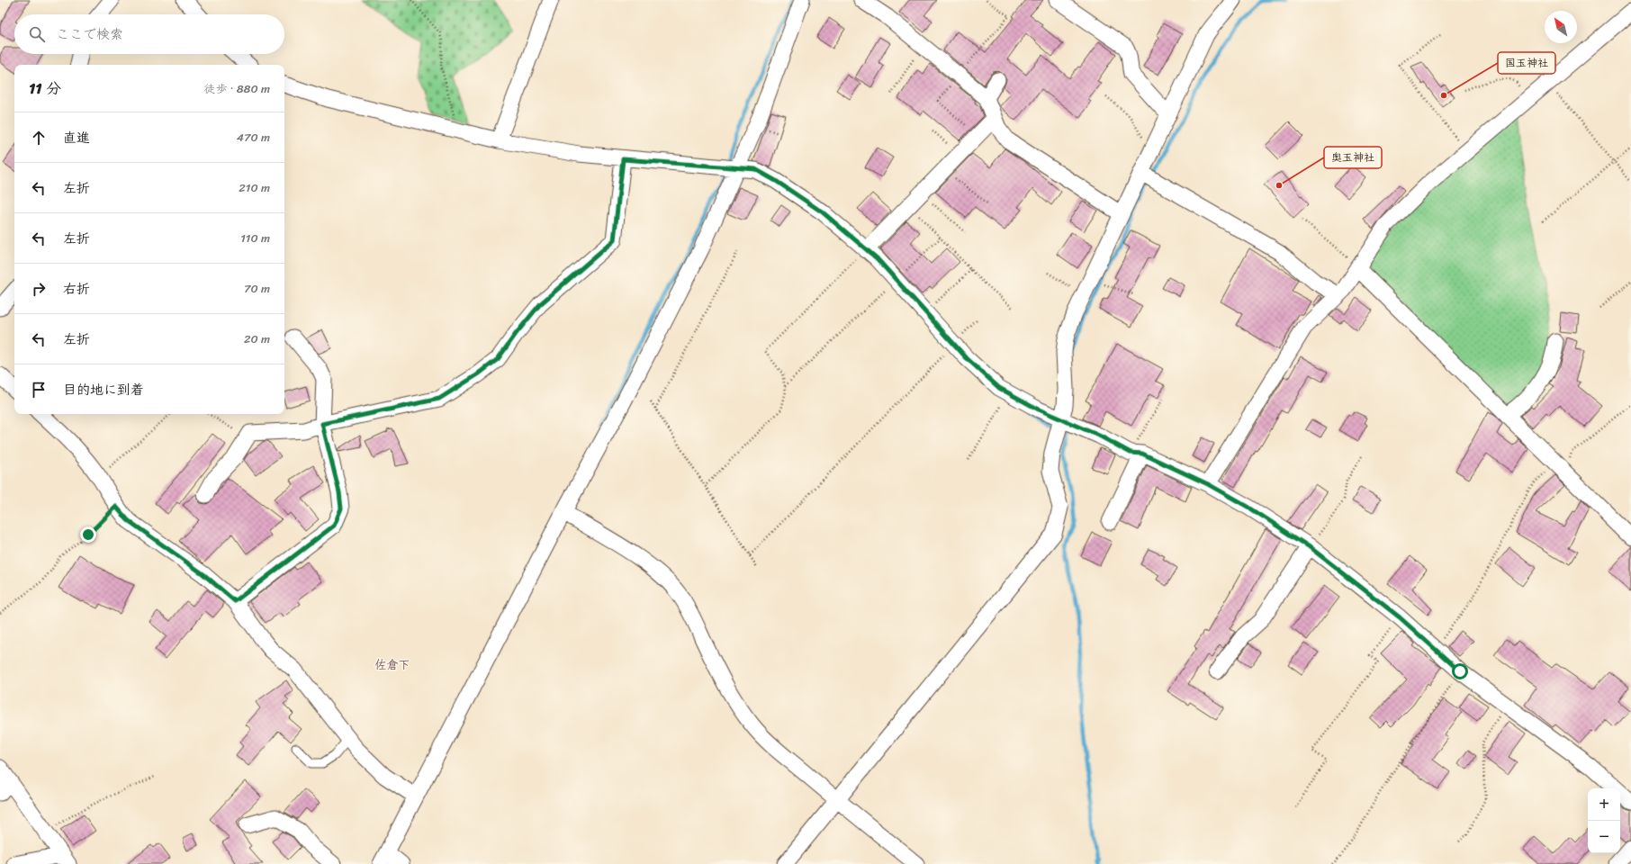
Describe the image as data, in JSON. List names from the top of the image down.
{
  "districts": ["佐倉下"],
  "places": ["国玉神社", "奥玉神社"],
  "north": "top left",
  "page": {
    "search": "ここで検索",
    "heading": ["11 分", "徒歩 · 880 m"],
    "list": [
      ["直進", "470 m"],
      ["左折", "210 m"],
      ["左折", "110 m"],
      ["右折", "70 m"],
      ["左折", "20 m"],
      "目的地に到着"
    ],
    "map_buttons": ["+", "−"]
  }
}
